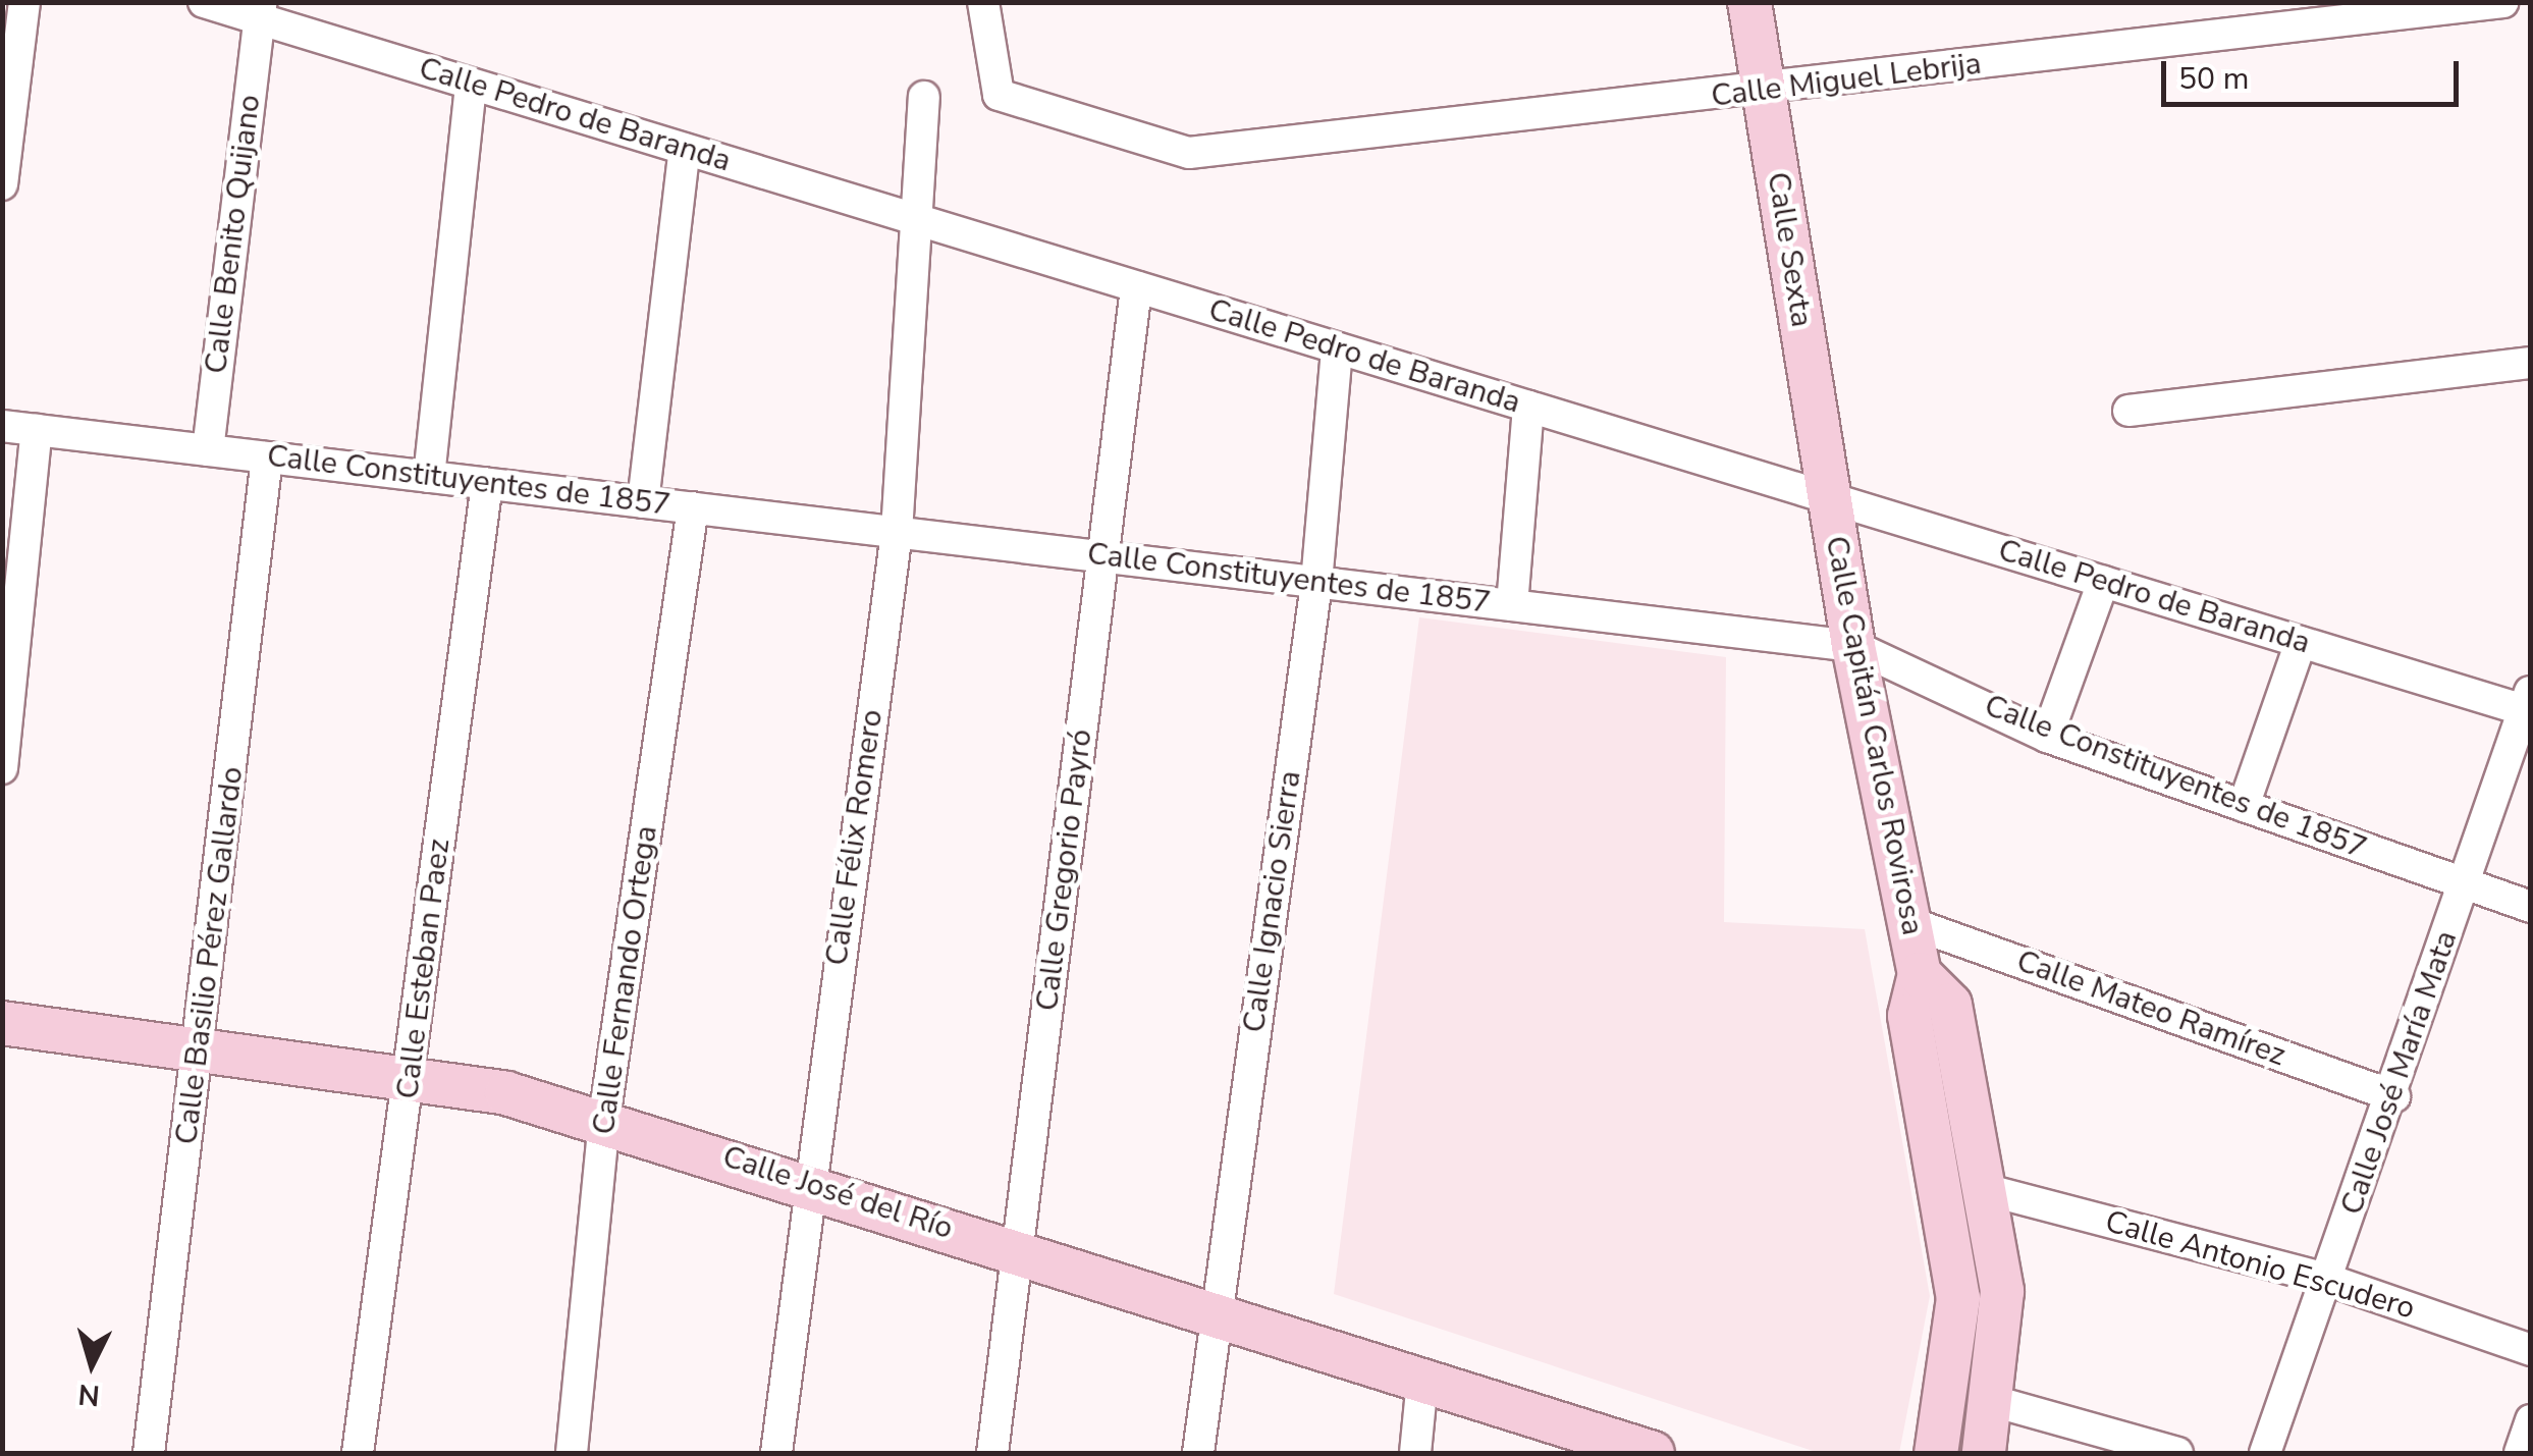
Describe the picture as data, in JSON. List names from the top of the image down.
{
  "streets": {
    "street": [
      "Calle Miguel Lebrija",
      "Calle Pedro de Baranda",
      "Calle Benito Quijano",
      "Calle Sexta",
      "Calle Constituyentes de 1857",
      "Calle Capitán Carlos Rovirosa",
      "Calle Félix Romero",
      "Calle Gregorio Payró",
      "Calle Ignacio Sierra",
      "Calle Basilio Pérez Gallardo",
      "Calle Esteban Paez",
      "Calle Fernando Ortega",
      "Calle Mateo Ramírez",
      "Calle José María Mata",
      "Calle José del Río",
      "Calle Antonio Escudero"
    ]
  },
  "crossings": [
    ["Calle Miguel Lebrija", "Calle Sexta"],
    ["Calle Pedro de Baranda", "Calle Benito Quijano"],
    ["Calle Pedro de Baranda", "Calle Sexta"],
    ["Calle Pedro de Baranda", "Calle Capitán Carlos Rovirosa"],
    ["Calle Pedro de Baranda", "Calle Félix Romero"],
    ["Calle Pedro de Baranda", "Calle Gregorio Payró"],
    ["Calle Pedro de Baranda", "Calle Ignacio Sierra"],
    ["Calle Pedro de Baranda", "Calle José María Mata"],
    ["Calle Benito Quijano", "Calle Constituyentes de 1857"],
    ["Calle Sexta", "Calle Capitán Carlos Rovirosa"],
    ["Calle Constituyentes de 1857", "Calle Capitán Carlos Rovirosa"],
    ["Calle Constituyentes de 1857", "Calle Félix Romero"],
    ["Calle Constituyentes de 1857", "Calle Gregorio Payró"],
    ["Calle Constituyentes de 1857", "Calle Ignacio Sierra"],
    ["Calle Constituyentes de 1857", "Calle Basilio Pérez Gallardo"],
    ["Calle Constituyentes de 1857", "Calle Esteban Paez"],
    ["Calle Constituyentes de 1857", "Calle Fernando Ortega"],
    ["Calle Constituyentes de 1857", "Calle José María Mata"],
    ["Calle Capitán Carlos Rovirosa", "Calle Mateo Ramírez"],
    ["Calle Capitán Carlos Rovirosa", "Calle Antonio Escudero"],
    ["Calle Félix Romero", "Calle José del Río"],
    ["Calle Gregorio Payró", "Calle José del Río"],
    ["Calle Ignacio Sierra", "Calle José del Río"],
    ["Calle Basilio Pérez Gallardo", "Calle José del Río"],
    ["Calle Esteban Paez", "Calle José del Río"],
    ["Calle Fernando Ortega", "Calle José del Río"],
    ["Calle Mateo Ramírez", "Calle José María Mata"],
    ["Calle José María Mata", "Calle Antonio Escudero"]
  ],
  "scale_bar": "50 m",
  "north": "bottom"
}
